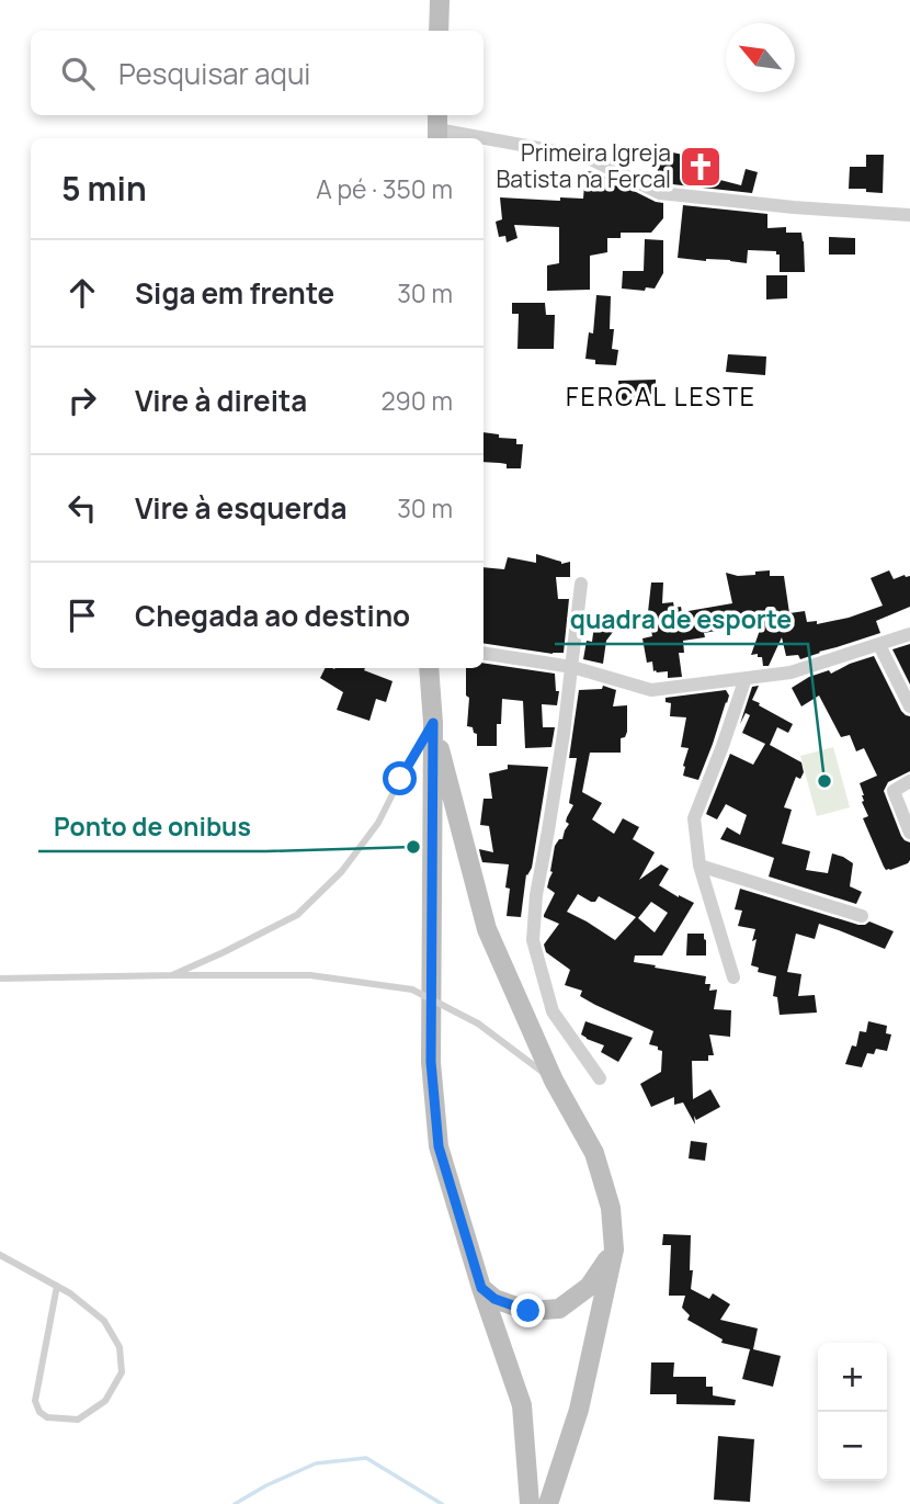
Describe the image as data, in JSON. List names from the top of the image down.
{
  "districts": ["FERCAL LESTE"],
  "places": {
    "church": ["Primeira Igreja Batista na Fercal"],
    "other": ["quadra de esporte", "Ponto de onibus"]
  },
  "north": "top left",
  "page": {
    "search": "Pesquisar aqui",
    "heading": ["5 min", "A pé · 350 m"],
    "list": [
      ["Siga em frente", "30 m"],
      ["Vire à direita", "290 m"],
      ["Vire à esquerda", "30 m"],
      "Chegada ao destino"
    ],
    "map_buttons": ["+", "−"]
  }
}
